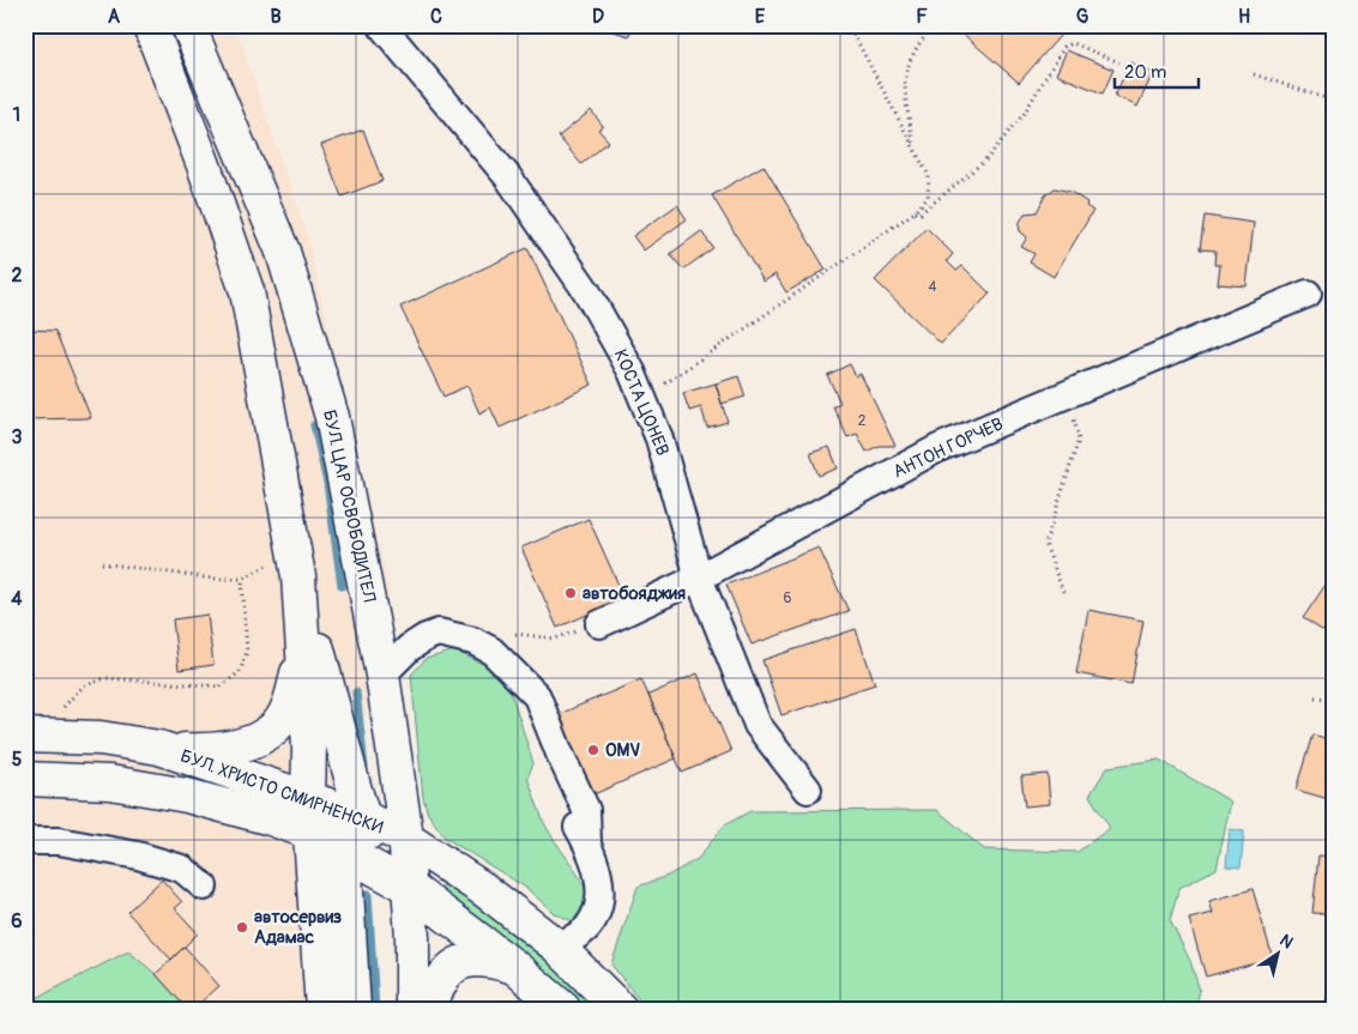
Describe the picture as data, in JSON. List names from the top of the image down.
{
  "streets": {
    "main road": ["БУЛ. ЦАР ОСВОБОДИТЕЛ", "БУЛ. ХРИСТО СМИРНЕНСКИ"],
    "street": ["КОСТА ЦОНЕВ", "АНТОН ГОРЧЕВ"]
  },
  "crossings": [
    ["КОСТА ЦОНЕВ", "АНТОН ГОРЧЕВ"],
    ["БУЛ. ЦАР ОСВОБОДИТЕЛ", "БУЛ. ХРИСТО СМИРНЕНСКИ"]
  ],
  "places": ["автобояджия", "OMV", "автосервиз Адамас"],
  "house_numbers": ["4", "2", "6"],
  "scale_bar": "20 m",
  "north": "top right",
  "grid": {
    "columns": [
      "A",
      "B",
      "C",
      "D",
      "E",
      "F",
      "G",
      "H"
    ],
    "rows": [
      "1",
      "2",
      "3",
      "4",
      "5",
      "6"
    ]
  }
}
